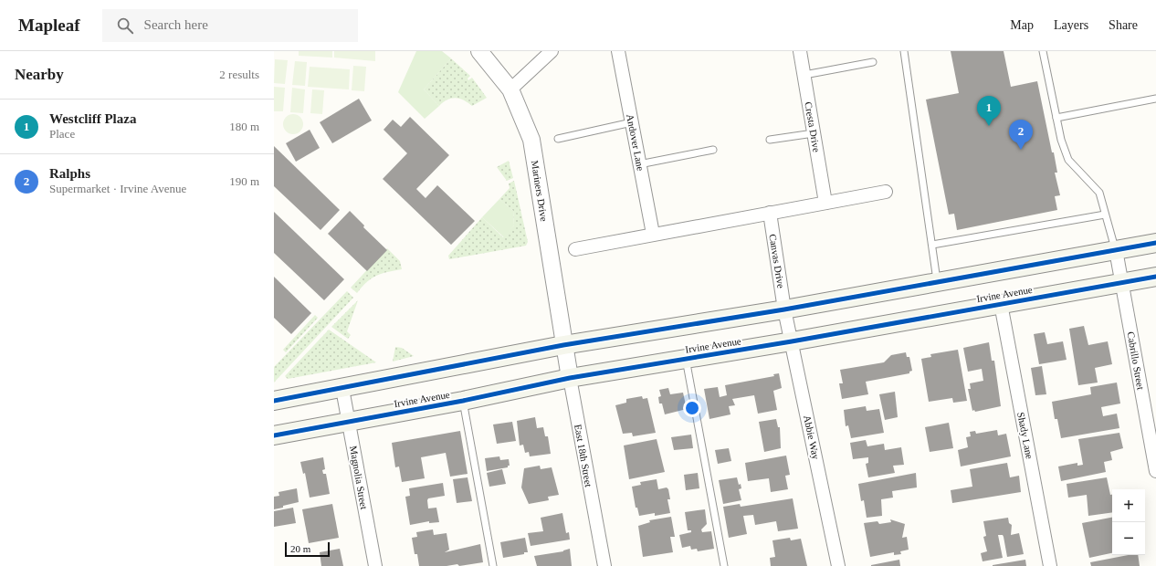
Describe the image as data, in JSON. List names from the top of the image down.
{
  "streets": {
    "main road": ["Irvine Avenue"],
    "street": [
      "Cresta Drive",
      "Andover Lane",
      "Mariners Drive",
      "Canvas Drive",
      "Cabrillo Street",
      "Shady Lane",
      "Abbie Way",
      "East 18th Street",
      "Magnolia Street"
    ]
  },
  "crossings": [
    ["Mariners Drive", "East 18th Street"],
    ["Canvas Drive", "Abbie Way"],
    ["Irvine Avenue", "Cabrillo Street"],
    ["Irvine Avenue", "Shady Lane"],
    ["Irvine Avenue", "Abbie Way"],
    ["Irvine Avenue", "East 18th Street"],
    ["Irvine Avenue", "Magnolia Street"]
  ],
  "scale_bar": "20 m",
  "page": {
    "header": "Mapleaf",
    "search": "Search here",
    "nav": ["Map", "Layers", "Share"],
    "heading": ["Nearby", "2 results"],
    "pins": ["1", "2"],
    "list": [
      {
        "mark": "1",
        "name": "Westcliff Plaza",
        "note": "Place",
        "value": "180 m"
      },
      {
        "mark": "2",
        "name": "Ralphs",
        "note": "Supermarket · Irvine Avenue",
        "value": "190 m"
      }
    ],
    "map_buttons": ["+", "−"],
    "scale": "20 m"
  }
}
